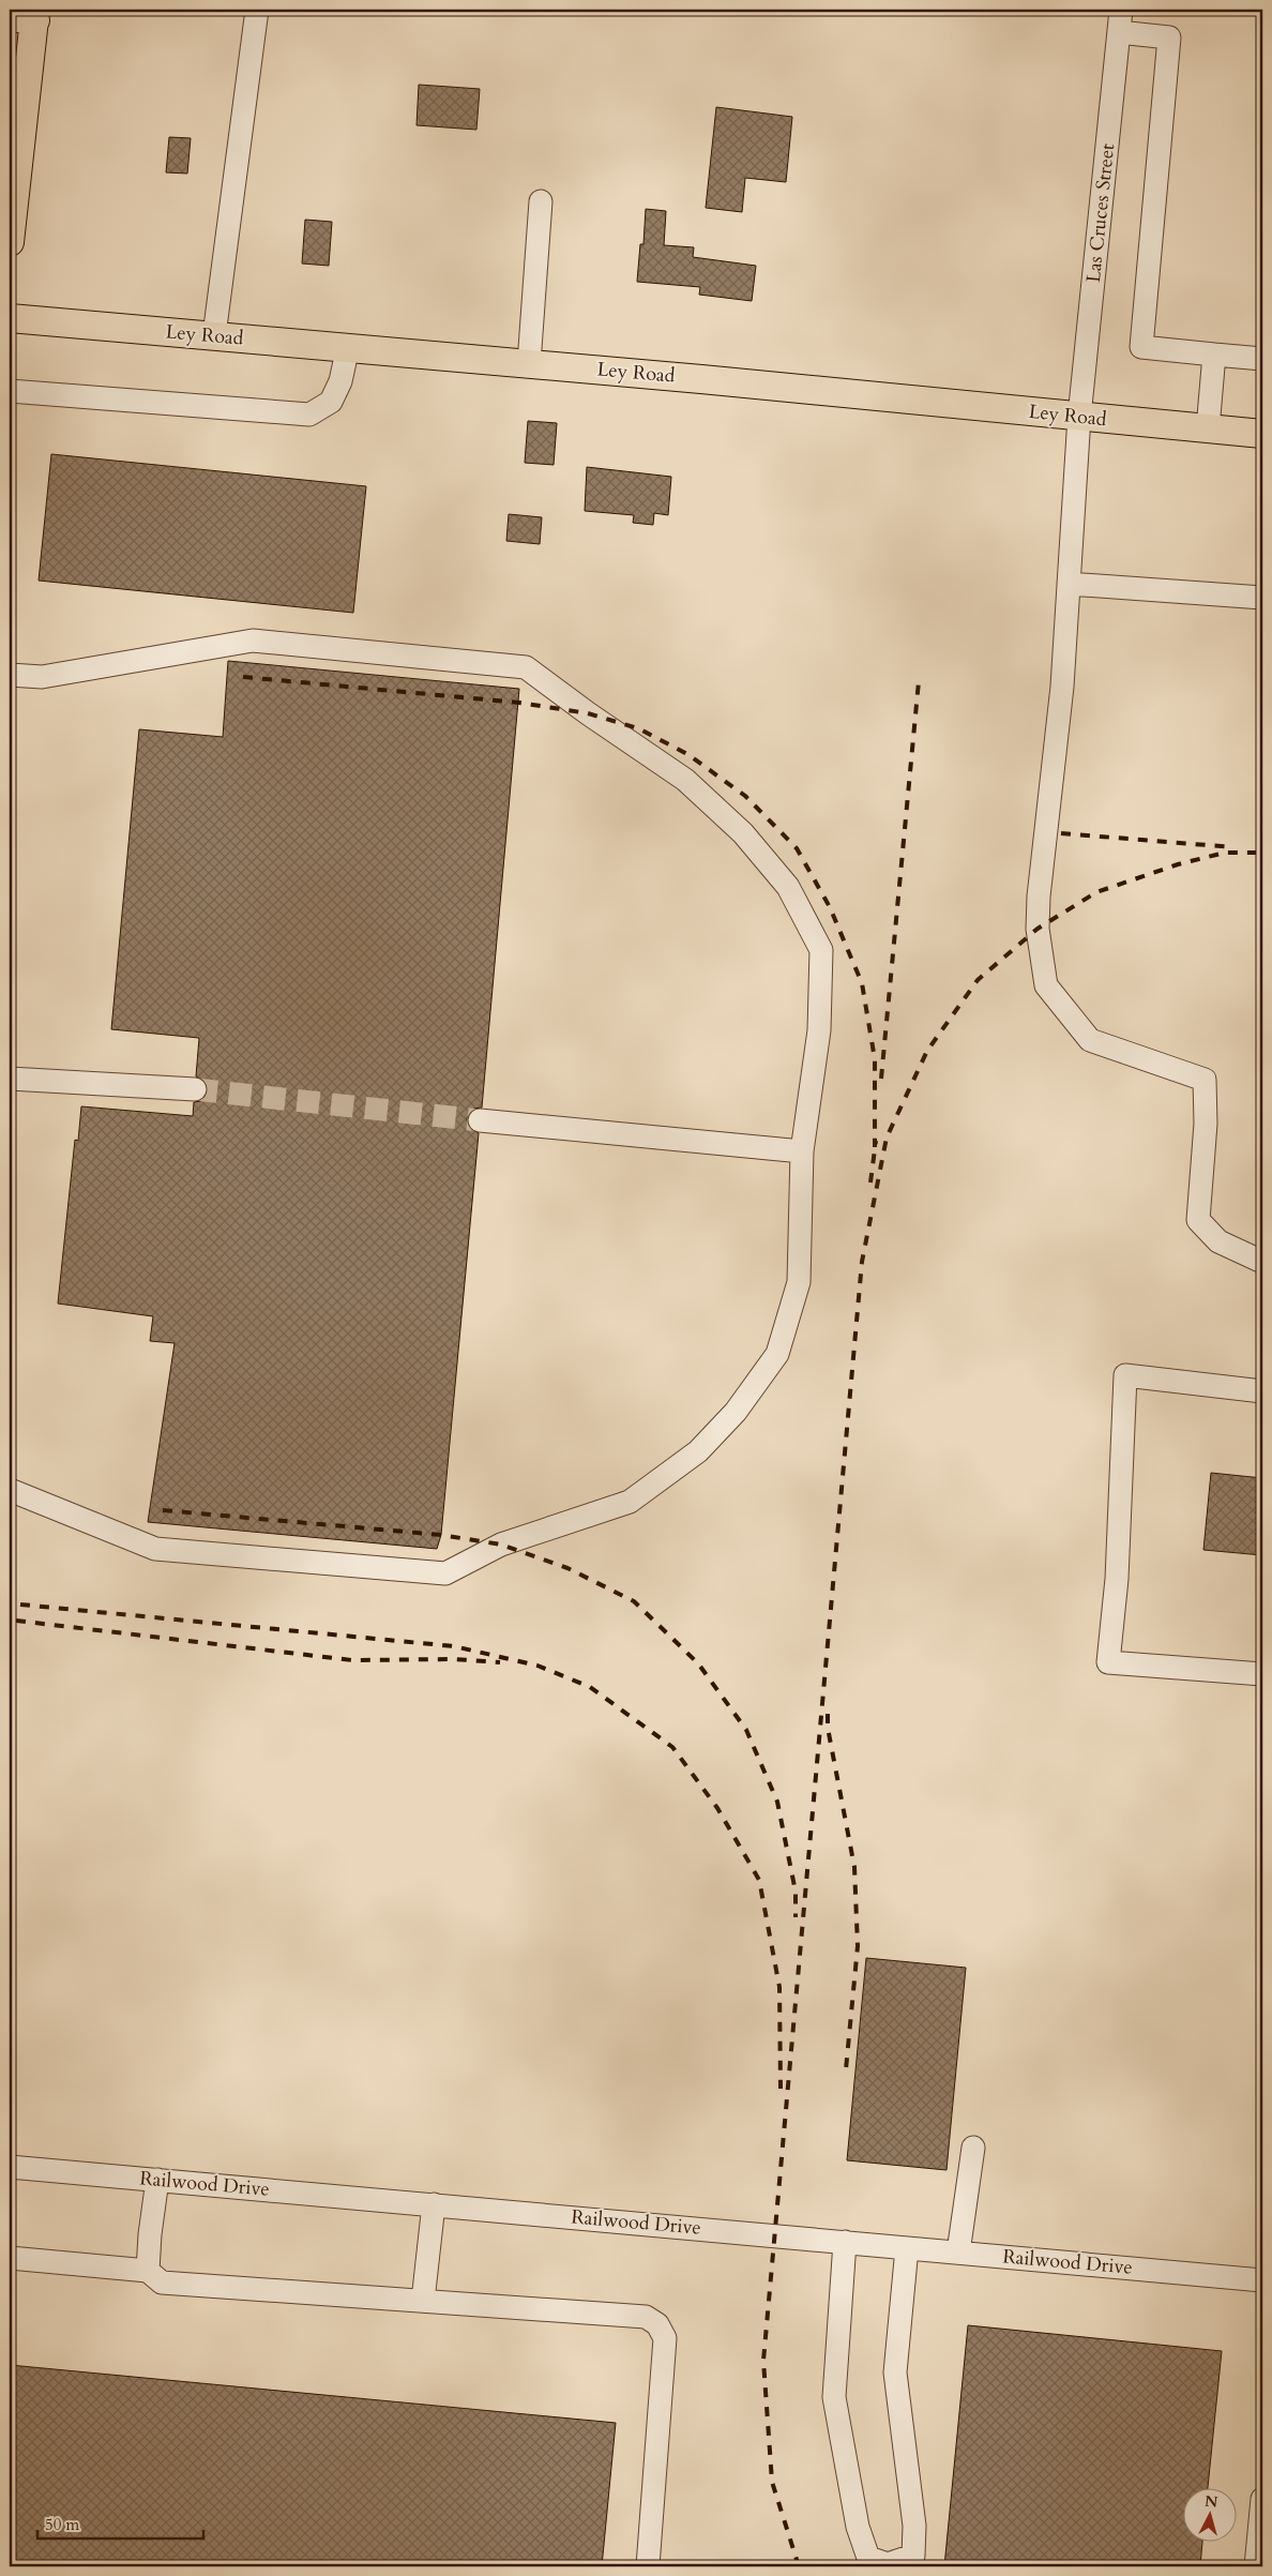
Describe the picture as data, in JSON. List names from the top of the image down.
{
  "streets": {
    "main road": ["Ley Road"],
    "street": ["Las Cruces Street", "Railwood Drive"]
  },
  "crossings": [
    ["Las Cruces Street", "Ley Road"]
  ],
  "scale_bar": "50 m",
  "north": "top"
}
